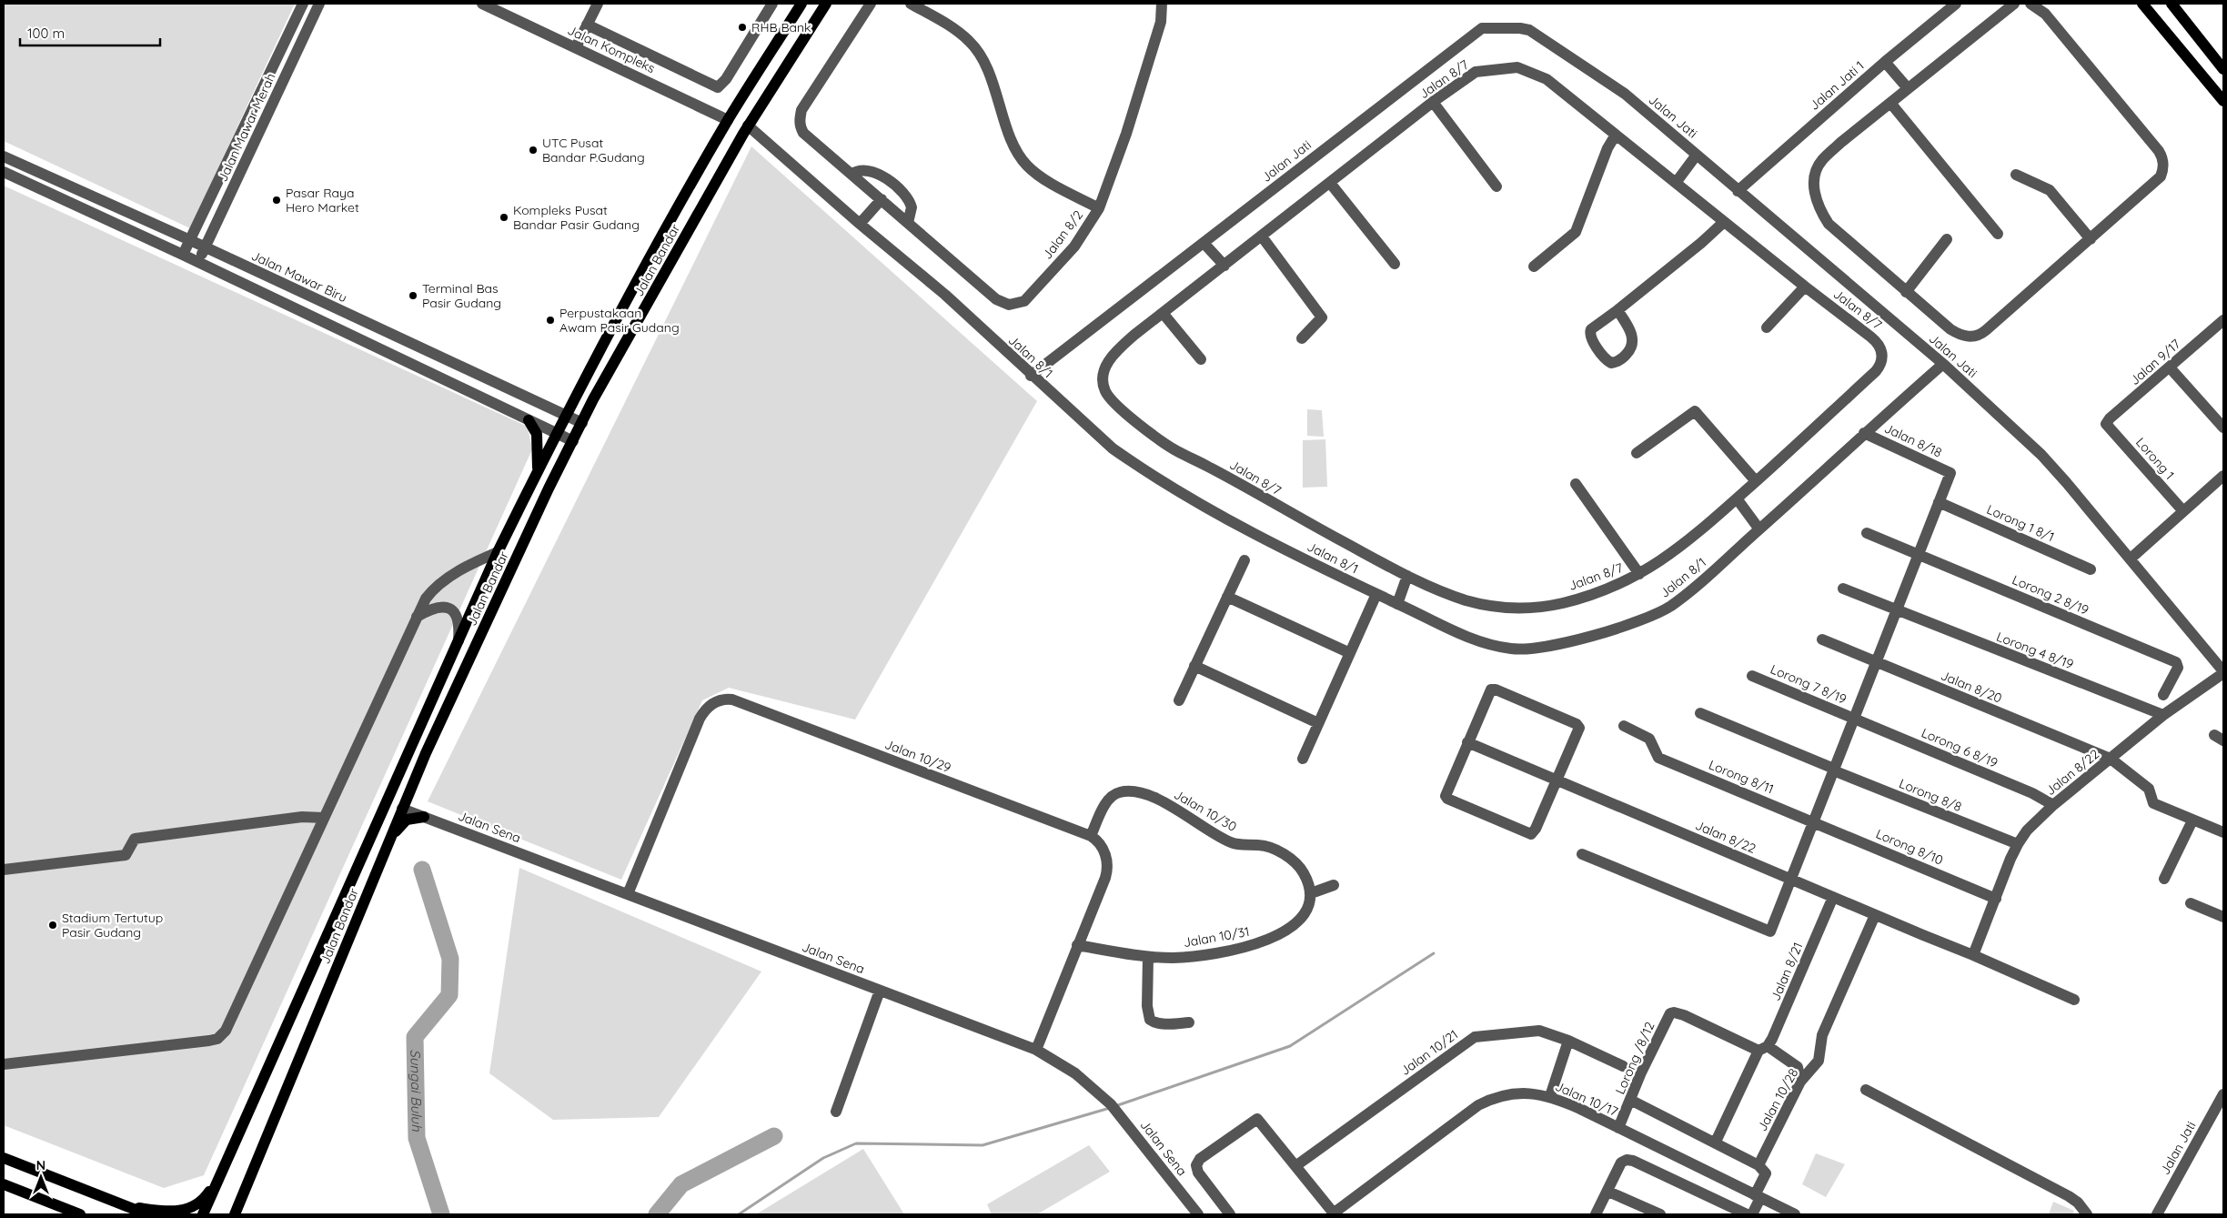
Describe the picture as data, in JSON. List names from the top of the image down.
{
  "streets": {
    "main road": ["Jalan Bandar"],
    "street": [
      "Jalan Kompleks",
      "Jalan 8/7",
      "Jalan Jati 1",
      "Jalan Jati",
      "Jalan Mawar Merah",
      "Jalan 8/2",
      "Jalan Mawar Biru",
      "Jalan 8/1",
      "Jalan 9/17",
      "Jalan 8/18",
      "Lorong 1",
      "Lorong 1 8/1",
      "Lorong 2 8/19",
      "Lorong 4 8/19",
      "Lorong 7 8/19",
      "Jalan 8/20",
      "Lorong 6 8/19",
      "Jalan 10/29",
      "Jalan 8/22",
      "Lorong 8/11",
      "Lorong 8/8",
      "Jalan 10/30",
      "Jalan Sena",
      "Lorong 8/10",
      "Jalan 10/31",
      "Jalan 8/21",
      "Jalan 10/21",
      "Lorong /8/12",
      "Jalan 10/17",
      "Jalan 10/28"
    ]
  },
  "crossings": [
    ["Jalan Kompleks", "Jalan Bandar"],
    ["Jalan Jati 1", "Jalan Jati"],
    ["Jalan Jati", "Jalan 8/1"],
    ["Jalan Jati", "Jalan 8/22"],
    ["Jalan Mawar Merah", "Jalan Mawar Biru"],
    ["Jalan Bandar", "Jalan Mawar Biru"],
    ["Jalan Bandar", "Jalan 8/1"],
    ["Jalan Bandar", "Jalan Sena"],
    ["Jalan 8/1", "Jalan 8/18"],
    ["Jalan 9/17", "Lorong 1"],
    ["Jalan 8/18", "Lorong 1 8/1"],
    ["Lorong 4 8/19", "Jalan 8/22"],
    ["Lorong 7 8/19", "Lorong 6 8/19"],
    ["Jalan 8/20", "Jalan 8/22"],
    ["Lorong 6 8/19", "Jalan 8/22"],
    ["Jalan 10/29", "Jalan 10/30"],
    ["Jalan 10/29", "Jalan Sena"],
    ["Jalan 8/22", "Lorong 8/8"],
    ["Jalan 8/22", "Lorong 8/10"],
    ["Jalan 8/22", "Jalan 8/21"],
    ["Jalan 8/22", "Jalan 10/28"],
    ["Lorong 8/11", "Lorong 8/10"],
    ["Jalan 10/30", "Jalan 10/31"],
    ["Jalan 8/21", "Lorong /8/12"],
    ["Lorong /8/12", "Jalan 10/17"]
  ],
  "water": ["Sungai Buluh"],
  "places": [
    "RHB Bank",
    "UTC Pusat Bandar P.Gudang",
    "Pasar Raya Hero Market",
    "Kompleks Pusat Bandar Pasir Gudang",
    "Terminal Bas Pasir Gudang",
    "Perpustakaan Awam Pasir Gudang",
    "Stadium Tertutup Pasir Gudang"
  ],
  "scale_bar": "100 m",
  "north": "top"
}
